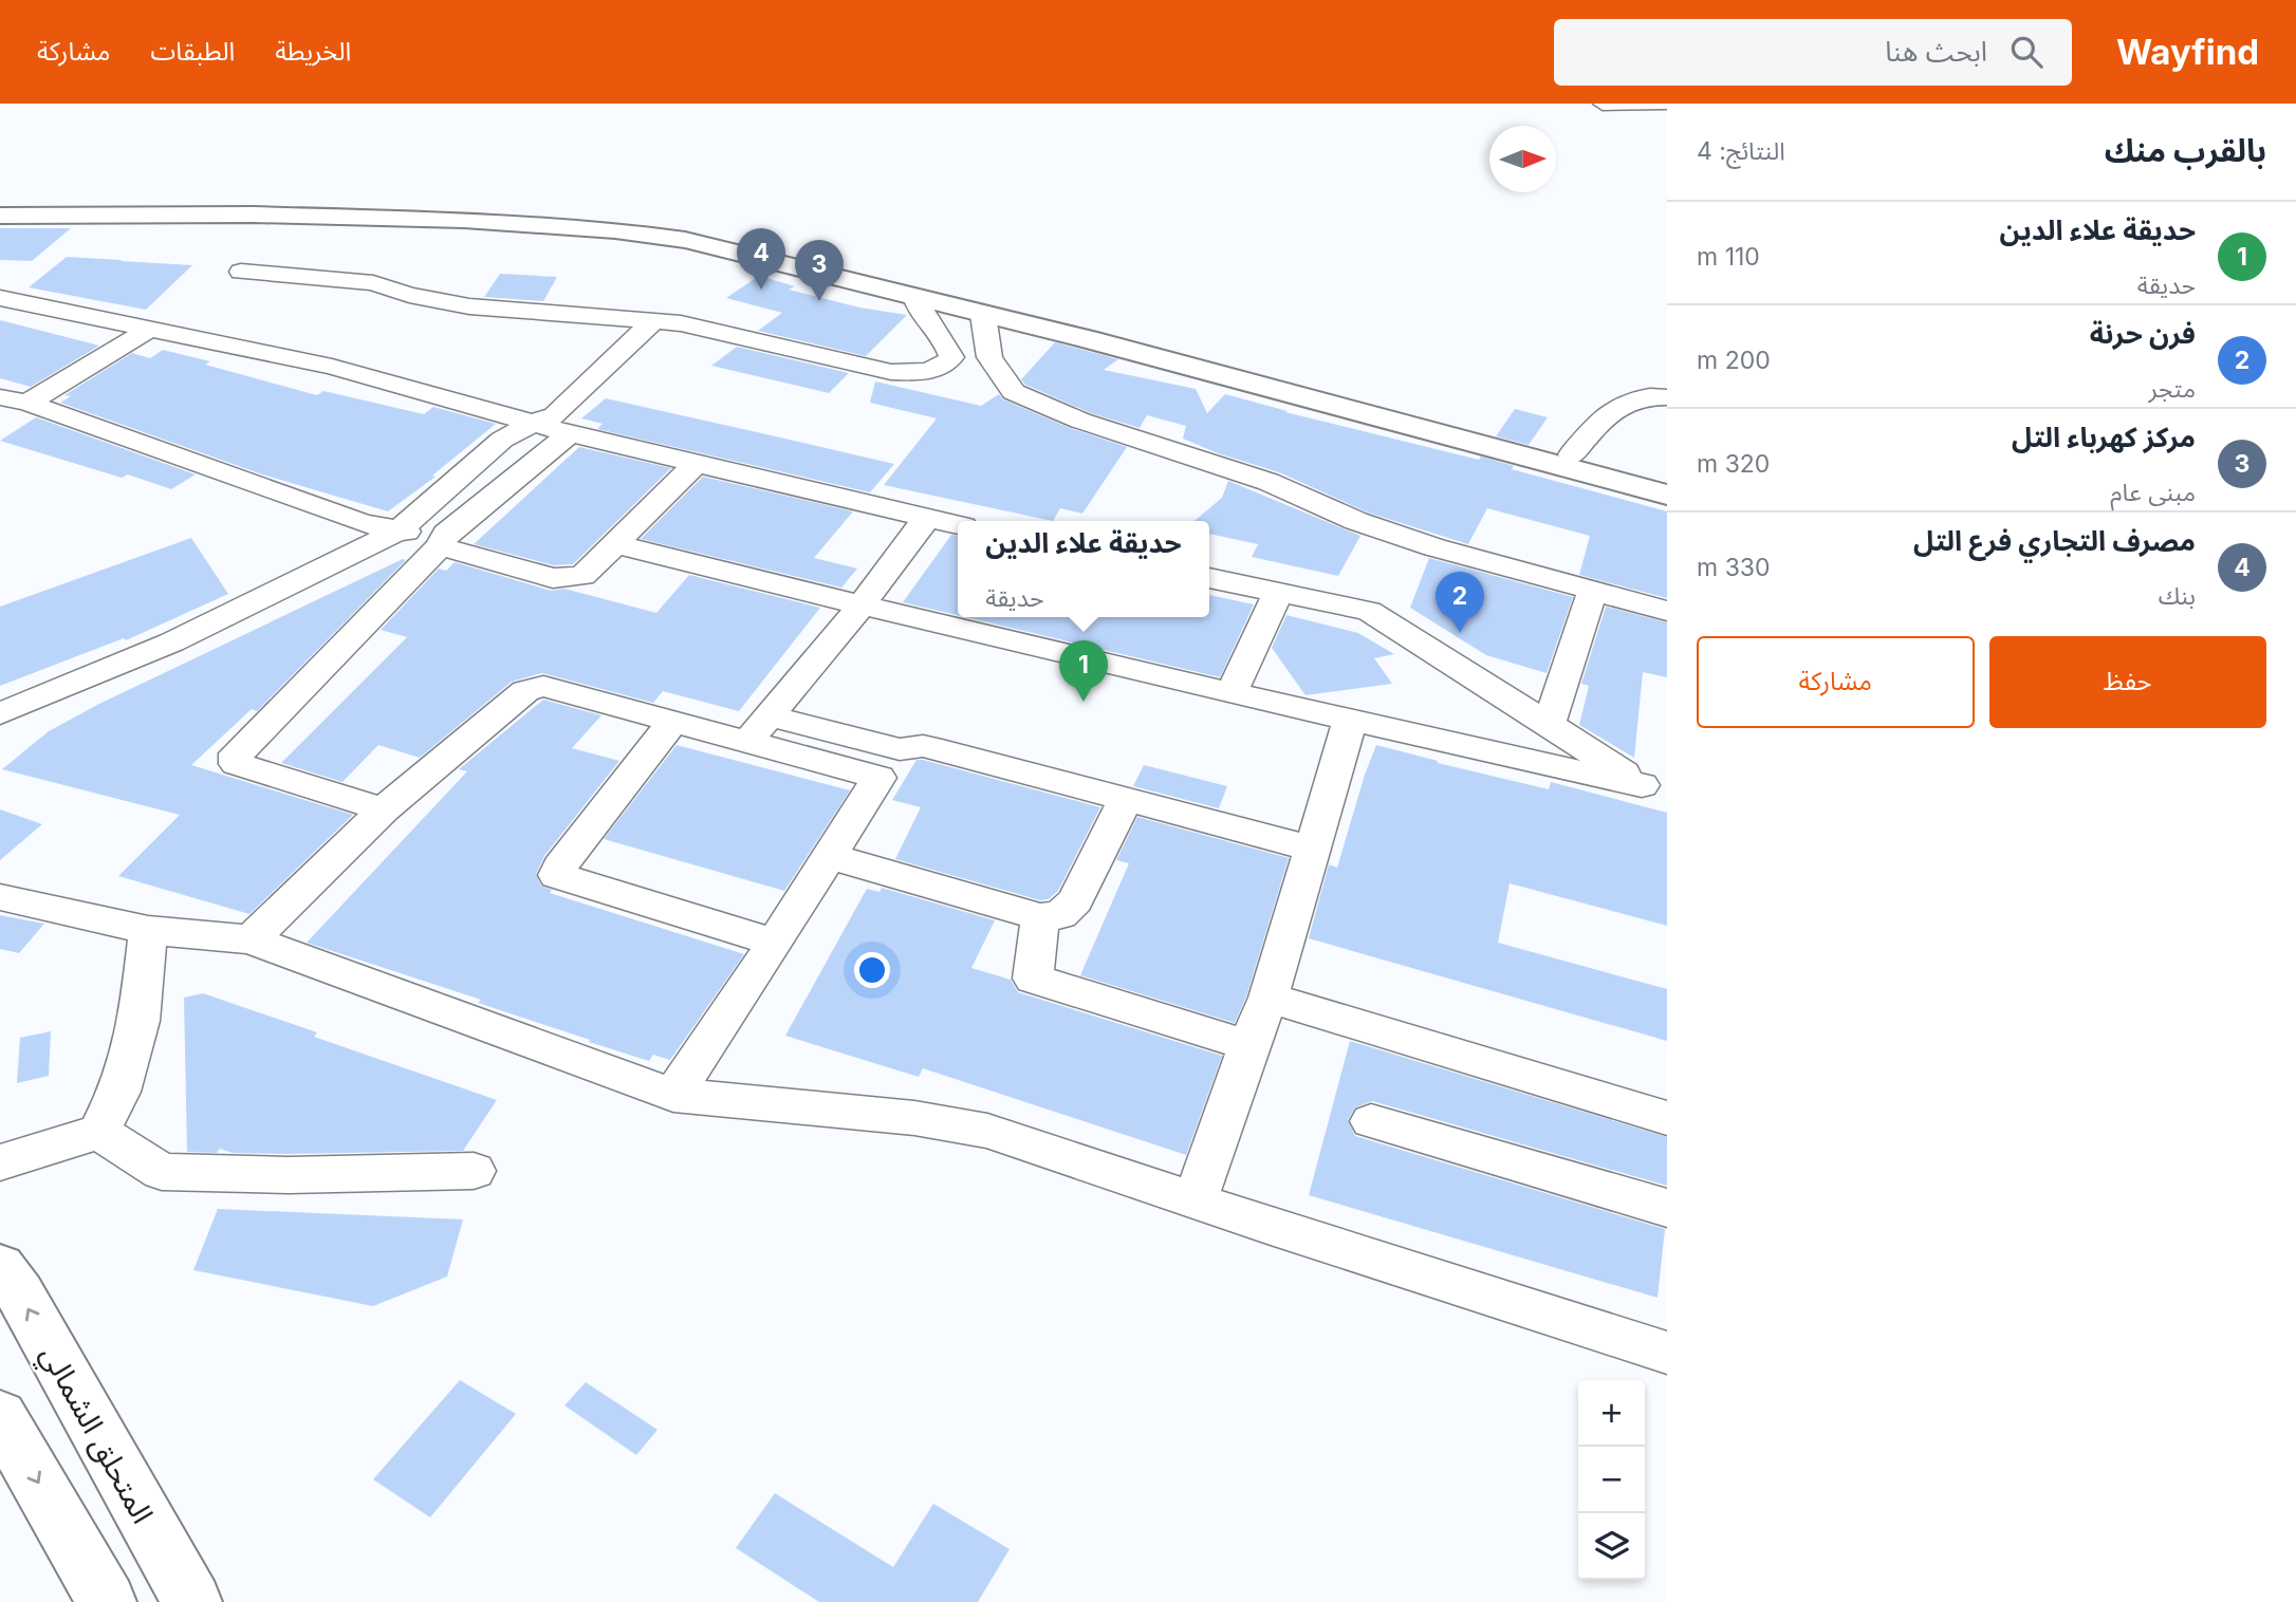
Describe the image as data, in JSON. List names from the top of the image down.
{
  "streets": {
    "main road": ["المتحلق الشمالي"]
  },
  "north": "right",
  "page": {
    "header": "Wayfind",
    "search": "ابحث هنا",
    "nav": ["الخريطة", "الطبقات", "مشاركة"],
    "heading": ["بالقرب منك", "النتائج: 4"],
    "list": [
      {
        "mark": "1",
        "name": "حديقة علاء الدين",
        "note": "حديقة",
        "value": "110 m"
      },
      {
        "mark": "2",
        "name": "فرن حرنة",
        "note": "متجر",
        "value": "200 m"
      },
      {
        "mark": "3",
        "name": "مركز كهرباء التل",
        "note": "مبنى عام",
        "value": "320 m"
      },
      {
        "mark": "4",
        "name": "مصرف التجاري فرع التل",
        "note": "بنك",
        "value": "330 m"
      }
    ],
    "pins": [
      "4",
      "3",
      "2",
      "1"
    ],
    "popup": ["حديقة علاء الدين", "حديقة"],
    "buttons": ["حفظ", "مشاركة"],
    "map_buttons": ["+", "−"]
  }
}
